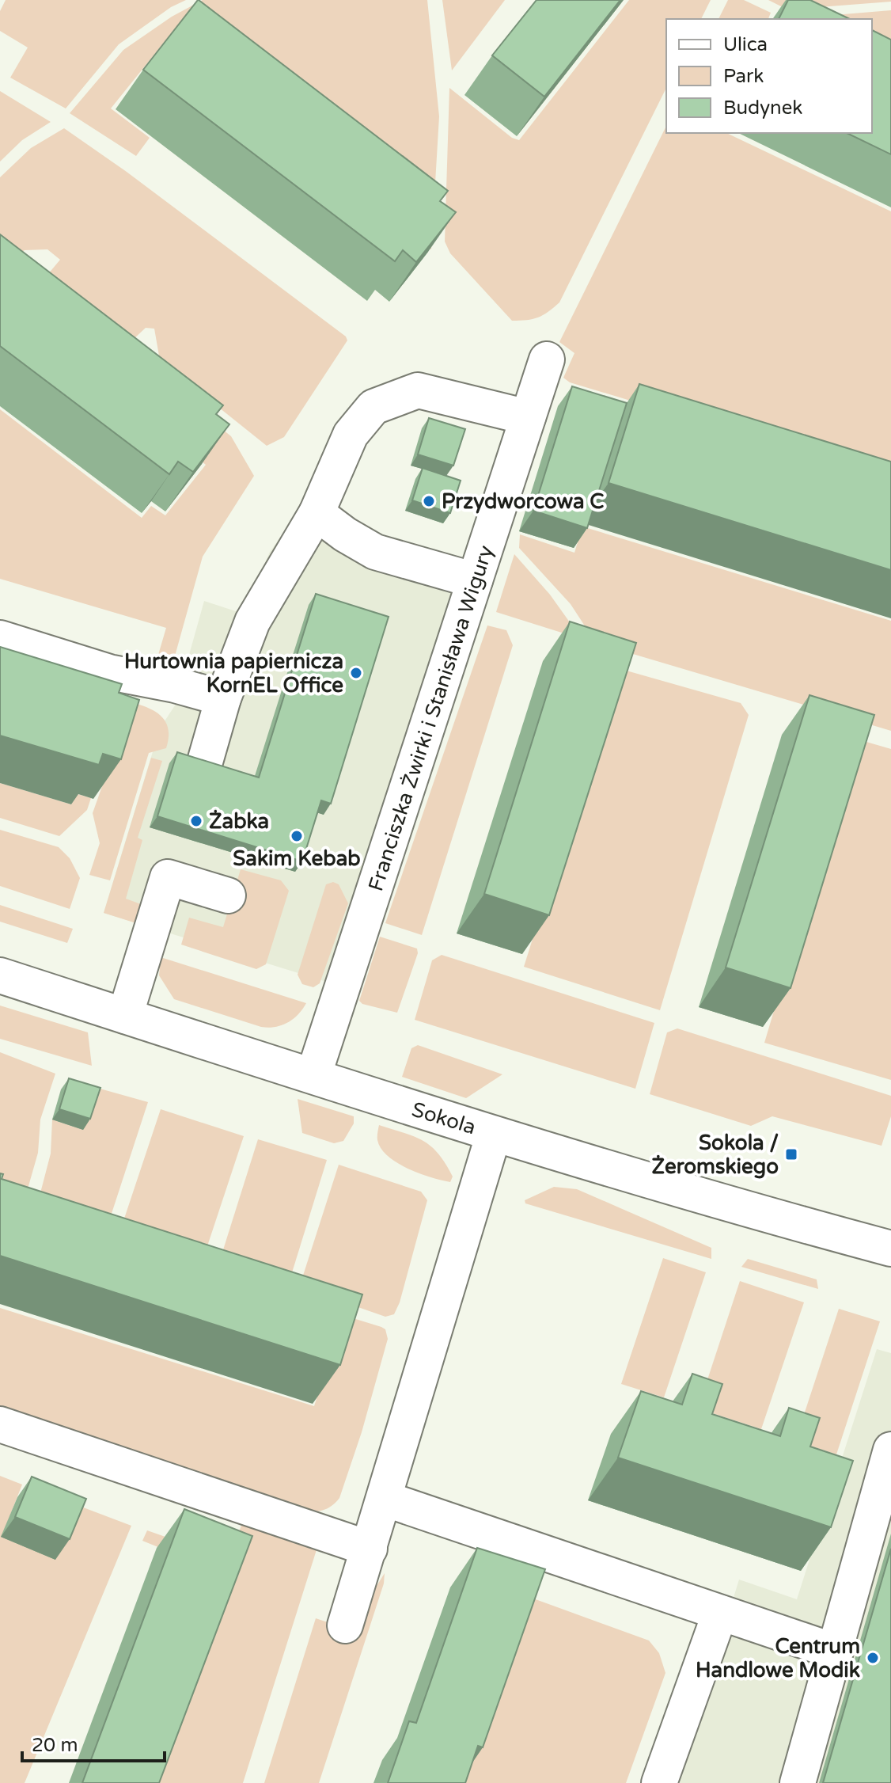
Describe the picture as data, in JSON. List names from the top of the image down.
{
  "streets": {
    "street": ["Franciszka Żwirki i Stanisława Wigury", "Sokola"]
  },
  "crossings": [
    ["Franciszka Żwirki i Stanisława Wigury", "Sokola"]
  ],
  "places": {
    "other": [
      "Przydworcowa C",
      "Hurtownia papiernicza KornEL Office",
      "Żabka",
      "Sakim Kebab",
      "Centrum Handlowe Modik"
    ],
    "transit": ["Sokola / Żeromskiego"]
  },
  "legend": ["Ulica", "Park", "Budynek"],
  "scale_bar": "20 m"
}
